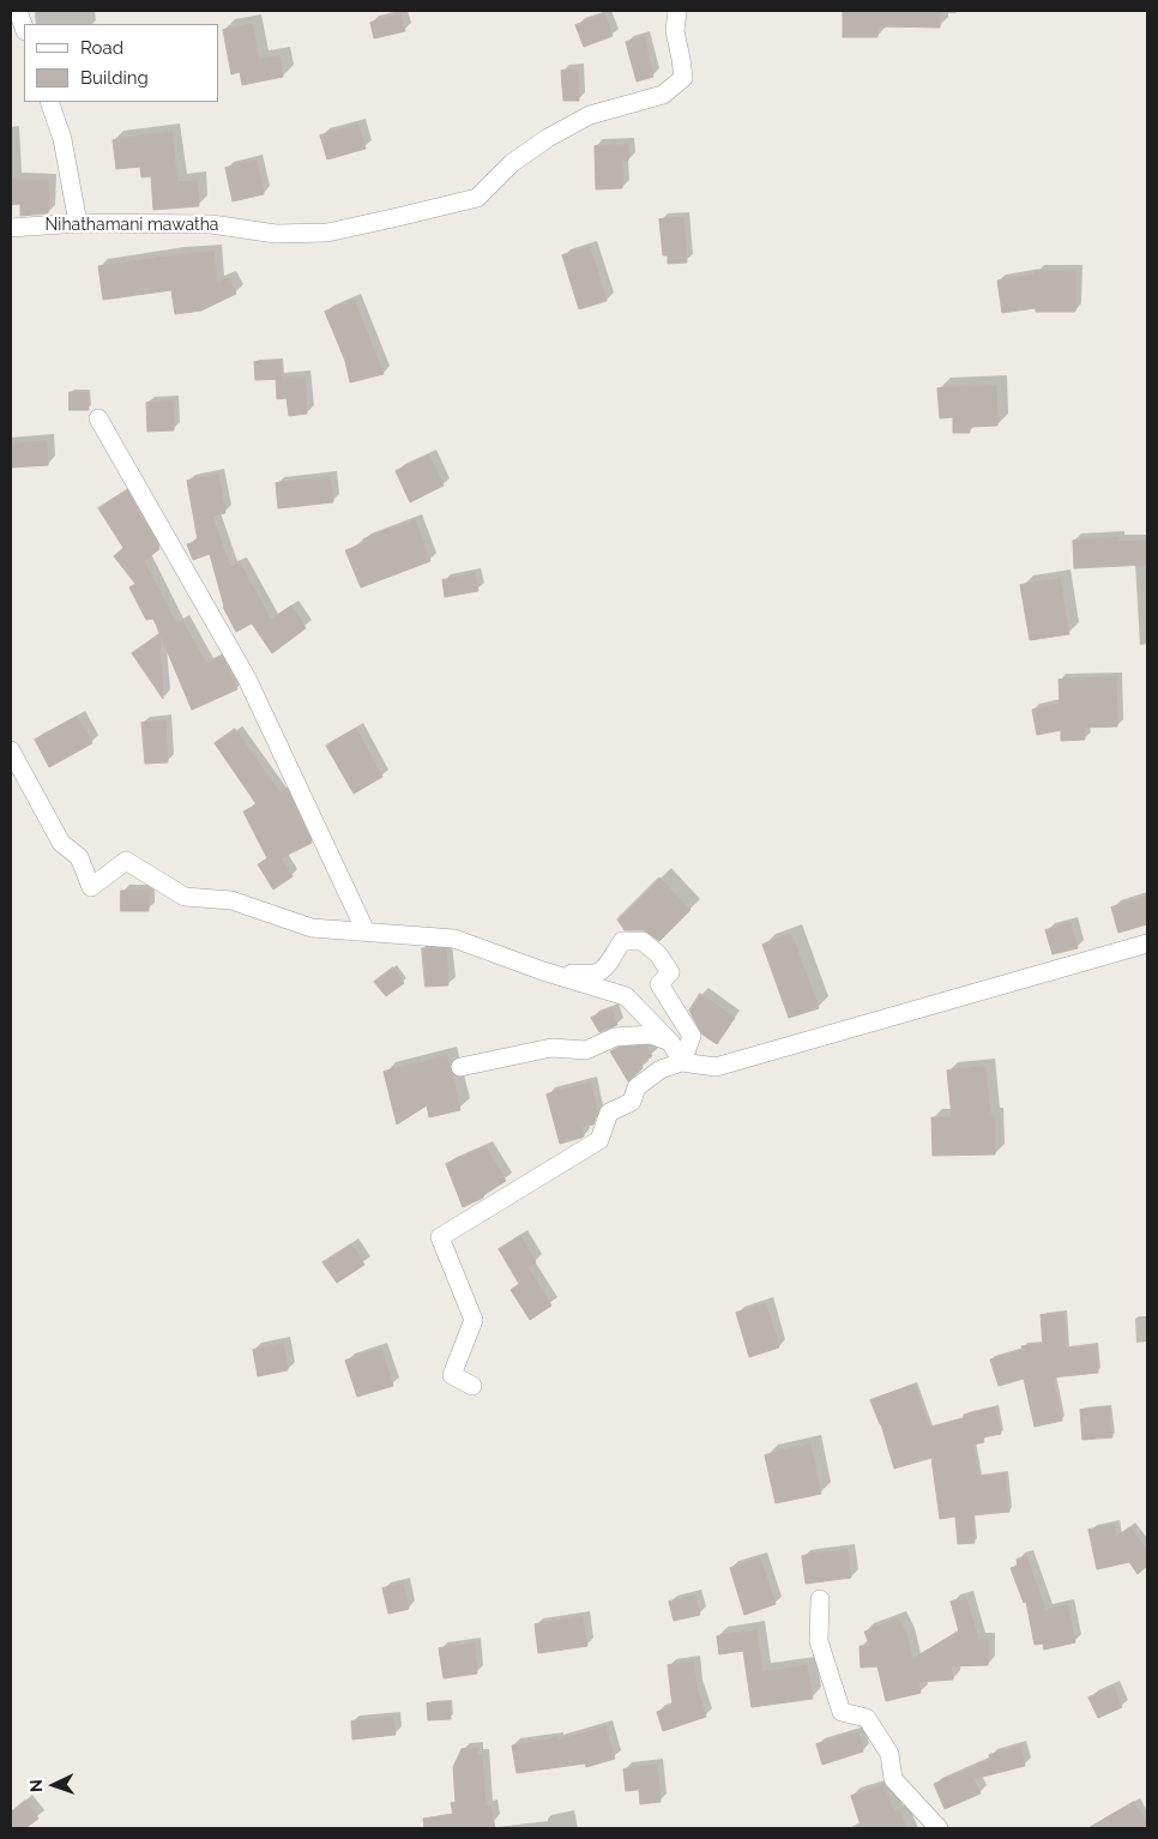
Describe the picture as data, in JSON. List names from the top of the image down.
{
  "streets": {
    "street": ["Nihathamani mawatha"]
  },
  "legend": ["Road", "Building"],
  "north": "left"
}
